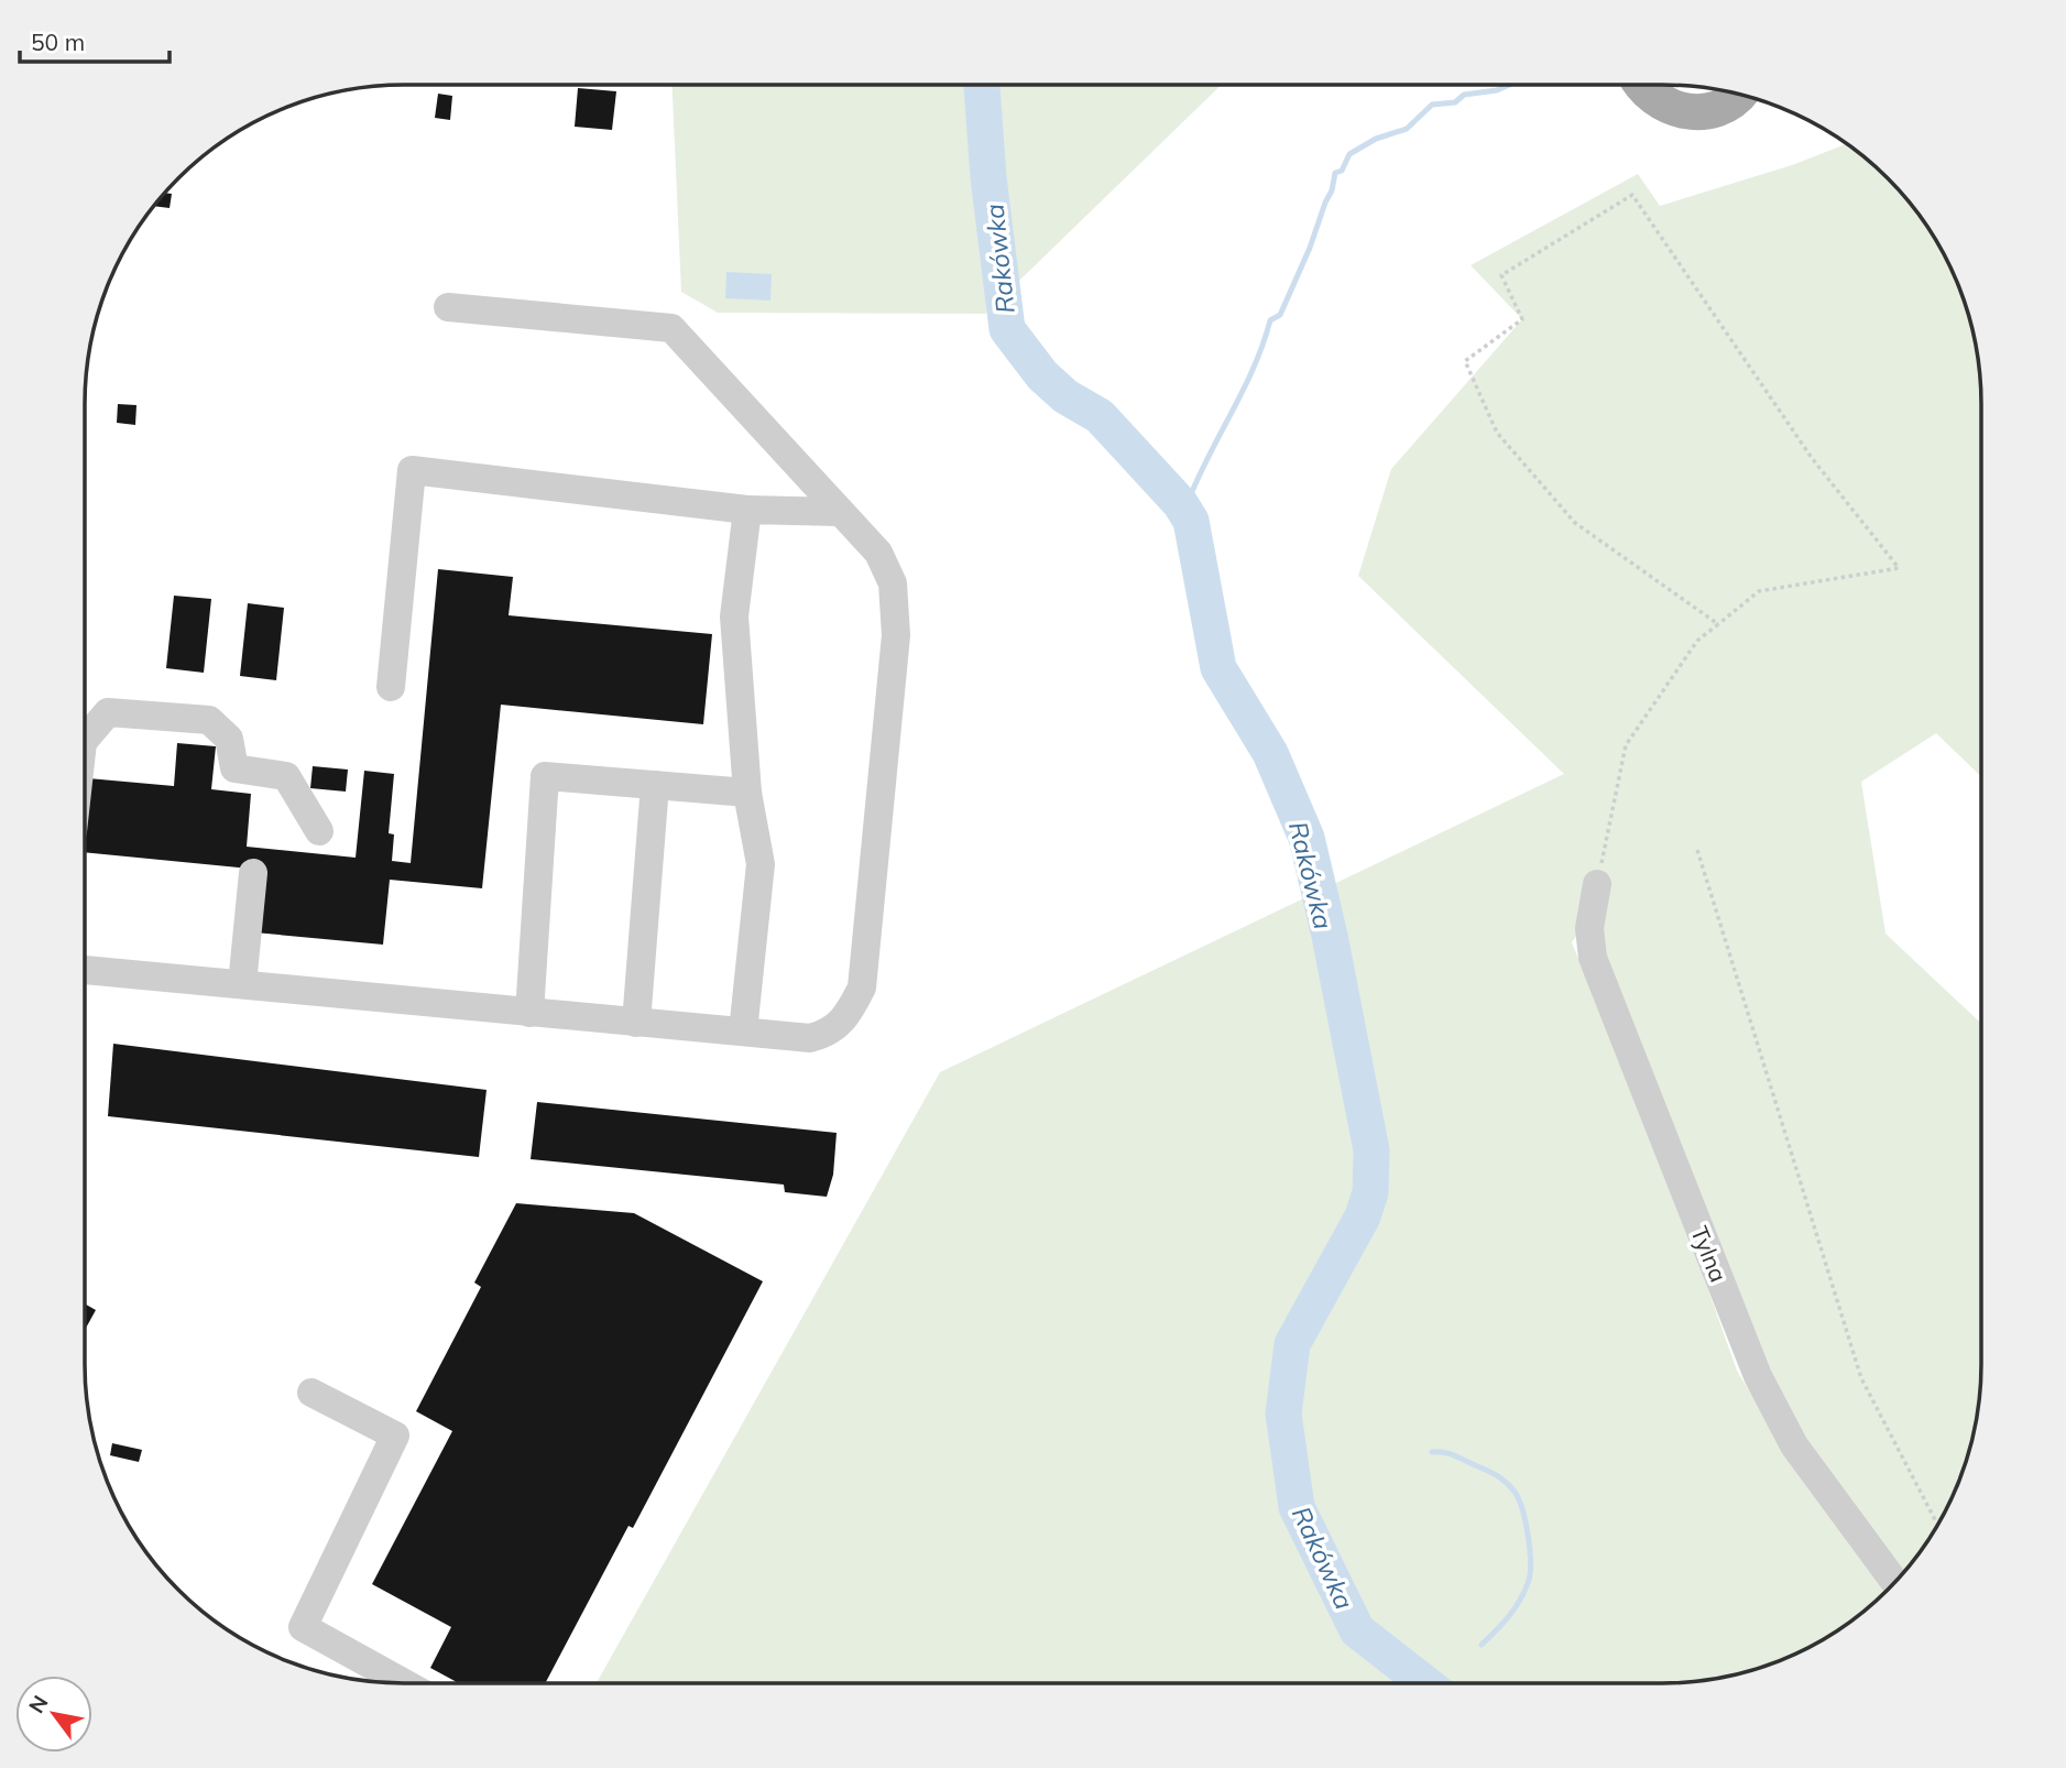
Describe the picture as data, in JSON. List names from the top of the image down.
{
  "streets": {
    "street": ["Tylna"]
  },
  "water": ["Rakówka"],
  "scale_bar": "50 m",
  "north": "top left"
}
